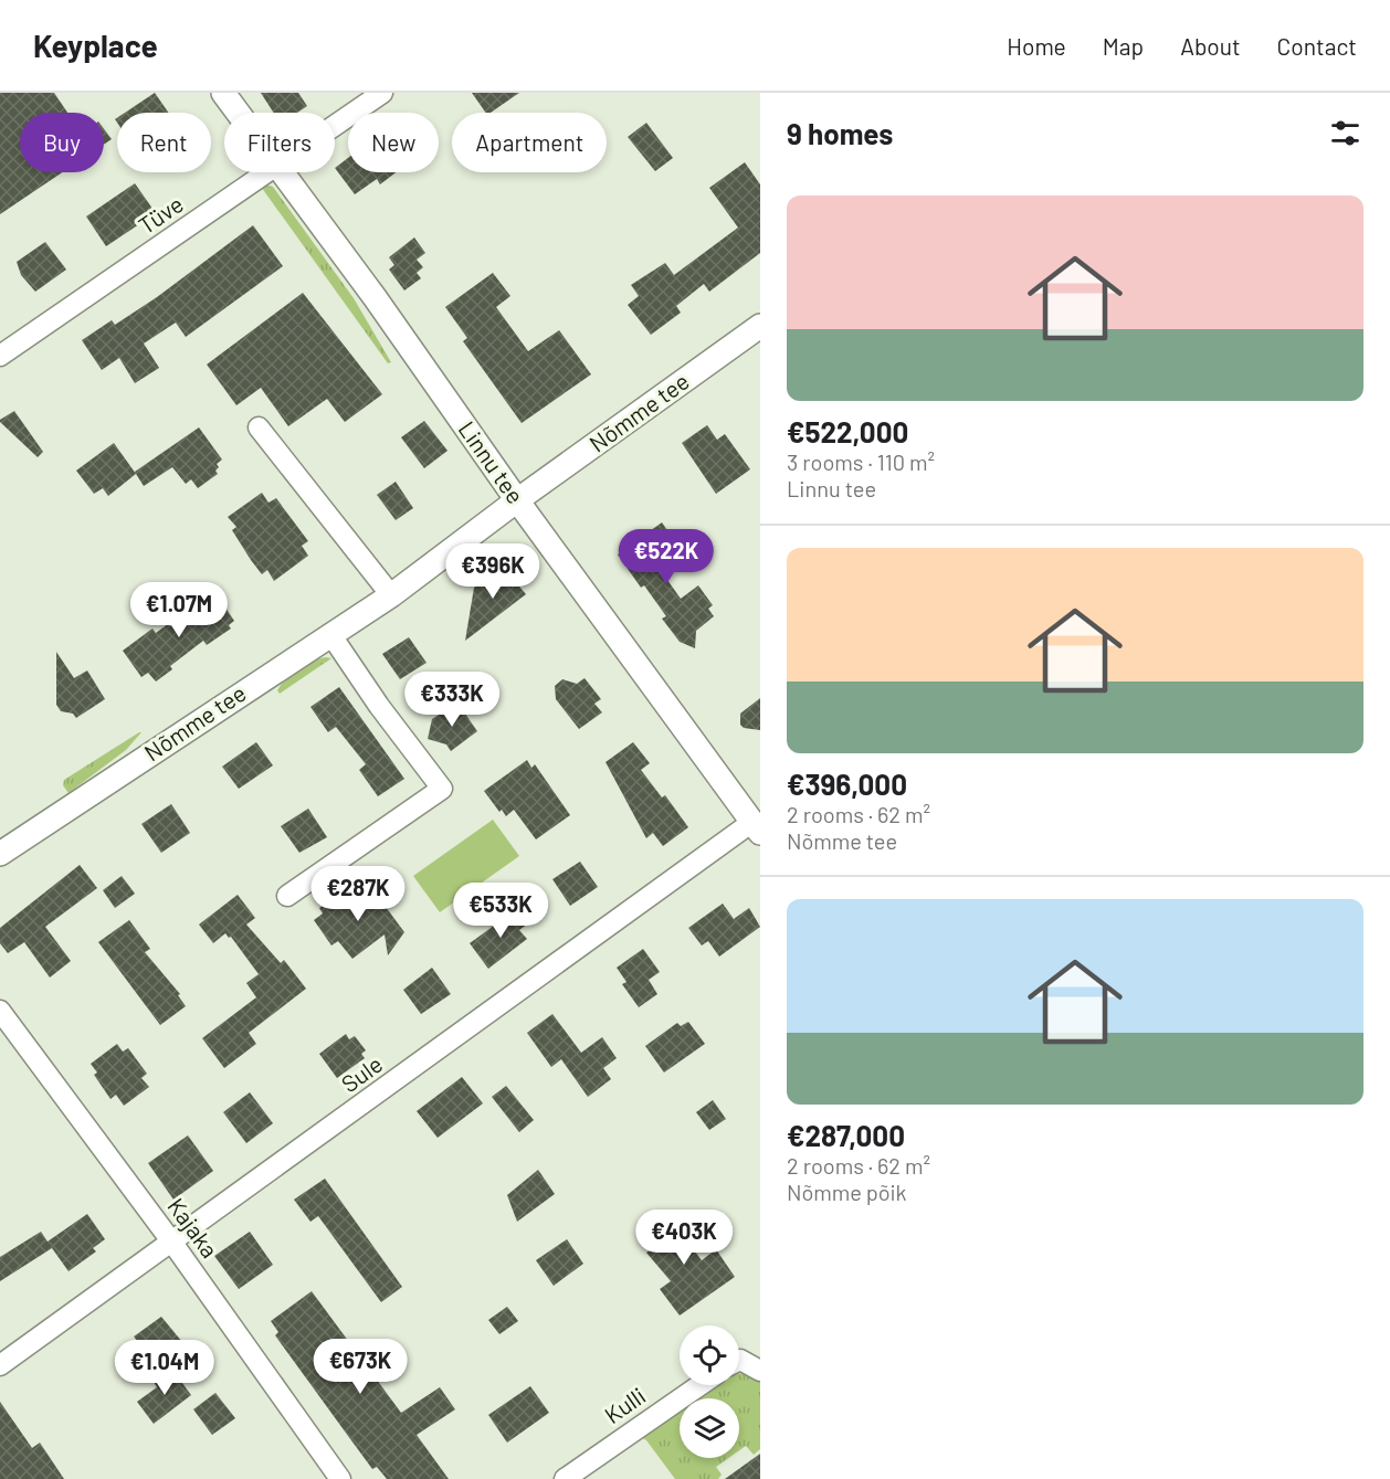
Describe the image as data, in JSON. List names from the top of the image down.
{
  "streets": {
    "street": [
      "Tüve",
      "Nõmme tee",
      "Linnu tee",
      "Sule",
      "Kajaka",
      "Kulli"
    ]
  },
  "crossings": [
    ["Nõmme tee", "Linnu tee"],
    ["Linnu tee", "Sule"],
    ["Sule", "Kajaka"]
  ],
  "page": {
    "header": "Keyplace",
    "nav": [
      "Home",
      "Map",
      "About",
      "Contact"
    ],
    "heading": "9 homes",
    "chip": [
      "Buy",
      "Rent",
      "Filters",
      "New",
      "Apartment"
    ],
    "list": [
      {
        "name": "€522,000",
        "note": "3 rooms · 110 m² · Linnu tee"
      },
      {
        "name": "€396,000",
        "note": "2 rooms · 62 m² · Nõmme tee"
      },
      {
        "name": "€287,000",
        "note": "2 rooms · 62 m² · Nõmme põik"
      }
    ],
    "price": [
      "€522K",
      "€396K",
      "€1.07M",
      "€333K",
      "€287K",
      "€533K",
      "€403K",
      "€673K",
      "€1.04M"
    ]
  }
}
